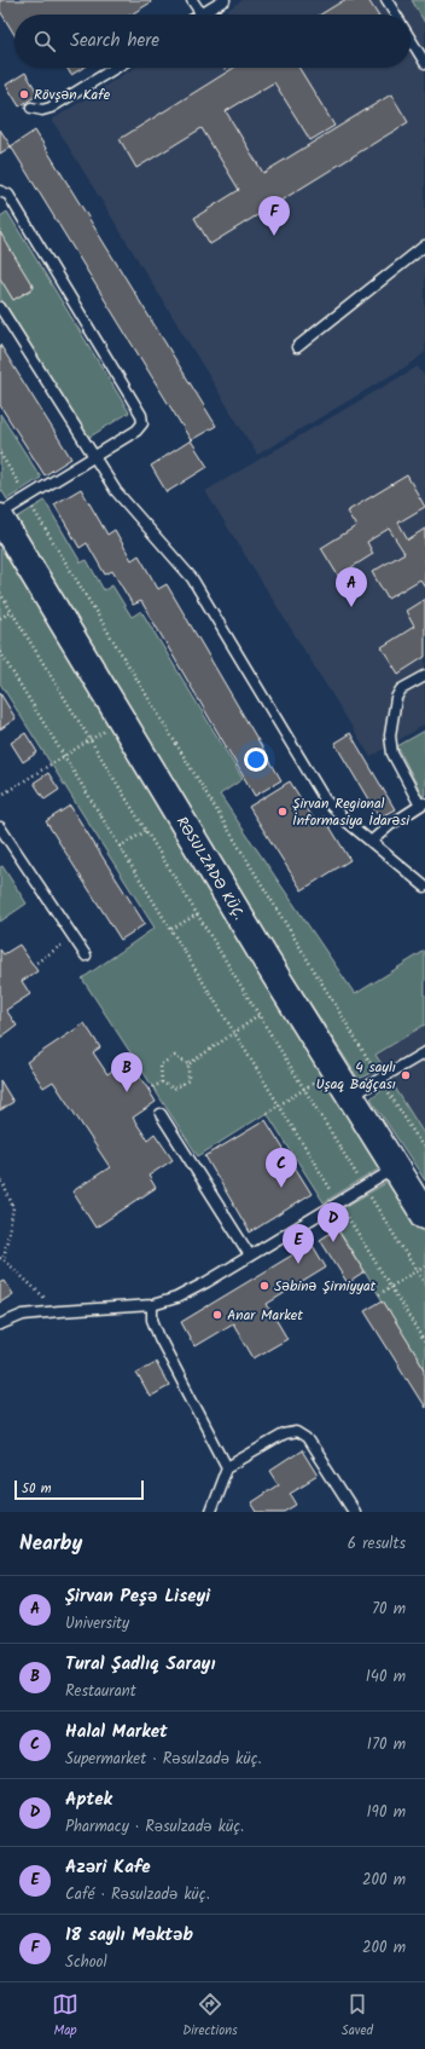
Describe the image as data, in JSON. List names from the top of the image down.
{
  "streets": {
    "main road": ["RƏSULZADƏ KÜÇ."]
  },
  "places": [
    "Rövşən Kafe",
    "Şirvan Regional İnformasiya İdarəsi",
    "4 saylı Uşaq Bağçası",
    "Səbinə Şirniyyat",
    "Anar Market"
  ],
  "scale_bar": "50 m",
  "page": {
    "search": "Search here",
    "pins": [
      "F",
      "A",
      "B",
      "C",
      "D",
      "E"
    ],
    "scale": "50 m",
    "heading": ["Nearby", "6 results"],
    "list": [
      {
        "mark": "A",
        "name": "Şirvan Peşə Liseyi",
        "note": "University",
        "value": "70 m"
      },
      {
        "mark": "B",
        "name": "Tural Şadlıq Sarayı",
        "note": "Restaurant",
        "value": "140 m"
      },
      {
        "mark": "C",
        "name": "Halal Market",
        "note": "Supermarket · Rəsulzadə küç.",
        "value": "170 m"
      },
      {
        "mark": "D",
        "name": "Aptek",
        "note": "Pharmacy · Rəsulzadə küç.",
        "value": "190 m"
      },
      {
        "mark": "E",
        "name": "Azəri Kafe",
        "note": "Café · Rəsulzadə küç.",
        "value": "200 m"
      },
      {
        "mark": "F",
        "name": "18 saylı Məktəb",
        "note": "School",
        "value": "200 m"
      }
    ],
    "nav": ["Map", "Directions", "Saved"]
  }
}
